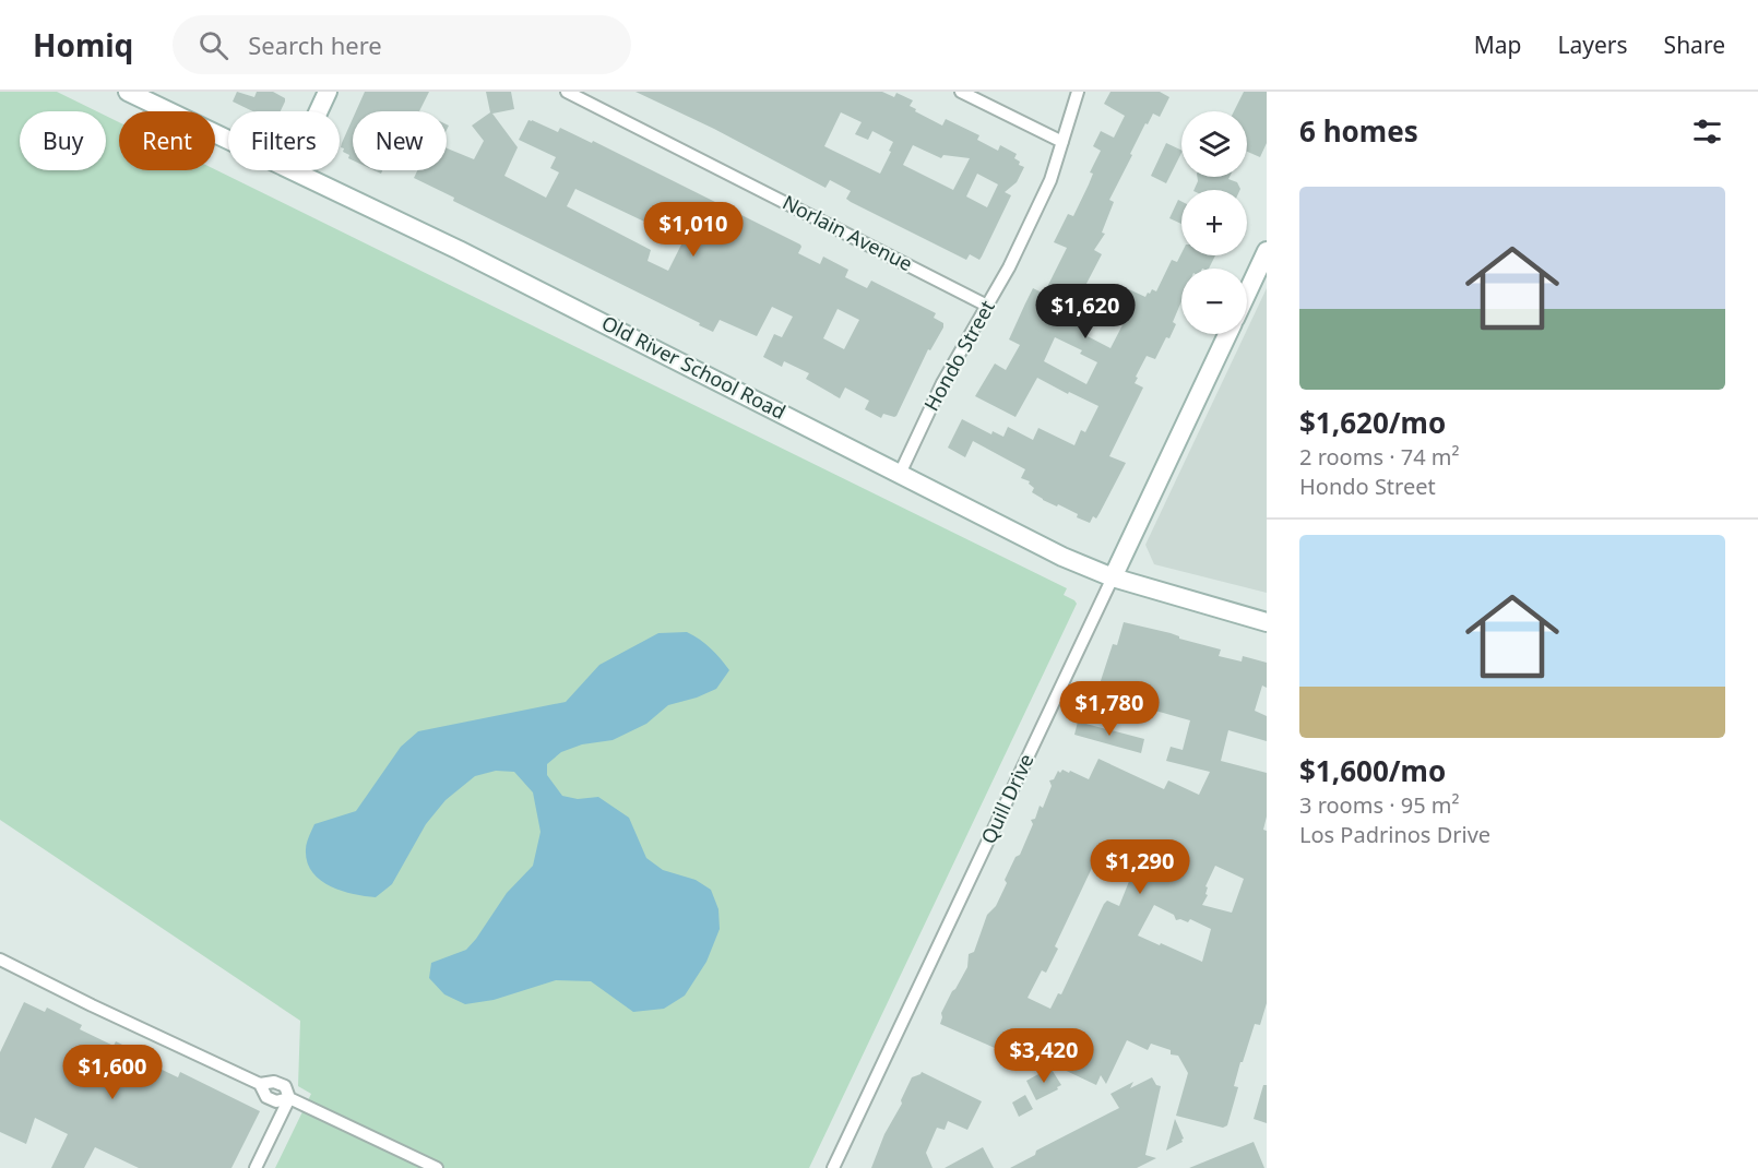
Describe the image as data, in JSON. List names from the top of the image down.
{
  "streets": {
    "main road": ["Old River School Road", "Quill Drive"],
    "street": ["Norlain Avenue", "Hondo Street"]
  },
  "crossings": [
    ["Norlain Avenue", "Hondo Street"],
    ["Hondo Street", "Old River School Road"],
    ["Old River School Road", "Quill Drive"]
  ],
  "page": {
    "header": "Homiq",
    "search": "Search here",
    "nav": ["Map", "Layers", "Share"],
    "heading": "6 homes",
    "map_buttons": ["+", "−"],
    "chip": [
      "Buy",
      "Rent",
      "Filters",
      "New"
    ],
    "list": [
      {
        "name": "$1,620/mo",
        "note": "2 rooms · 74 m² · Hondo Street"
      },
      {
        "name": "$1,600/mo",
        "note": "3 rooms · 95 m² · Los Padrinos Drive"
      }
    ],
    "price": [
      "$1,010",
      "$1,620",
      "$1,780",
      "$1,290",
      "$3,420",
      "$1,600"
    ]
  }
}
